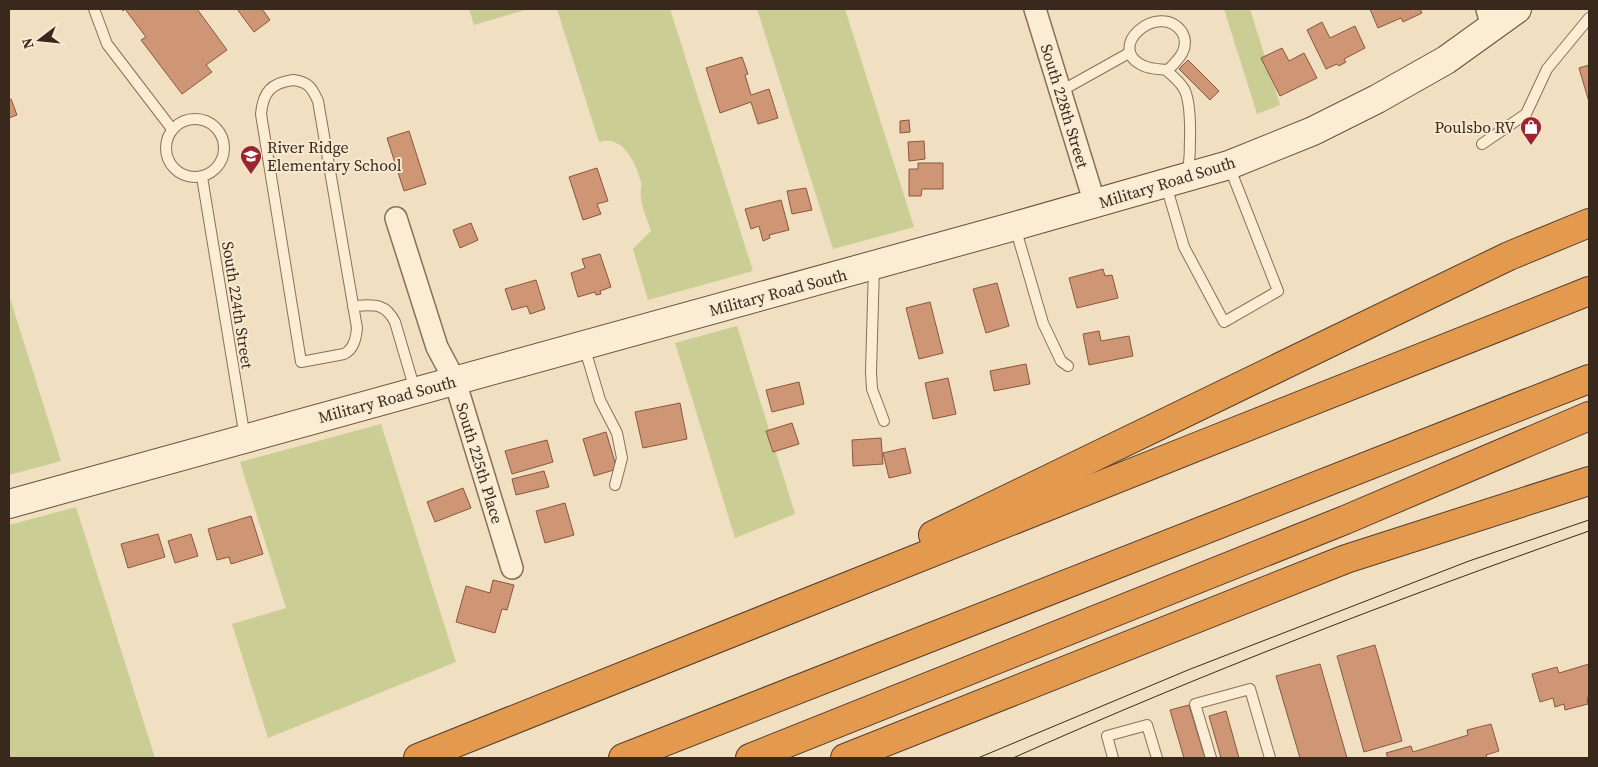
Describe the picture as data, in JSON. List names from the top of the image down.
{
  "streets": {
    "main road": ["Military Road South"],
    "street": ["South 228th Street", "South 225th Place"],
    "lane": ["South 224th Street"]
  },
  "crossings": [
    ["South 228th Street", "Military Road South"],
    ["Military Road South", "South 224th Street"],
    ["Military Road South", "South 225th Place"]
  ],
  "places": {
    "shop": ["Poulsbo RV"],
    "school or university": ["River Ridge Elementary School"]
  },
  "north": "left"
}
